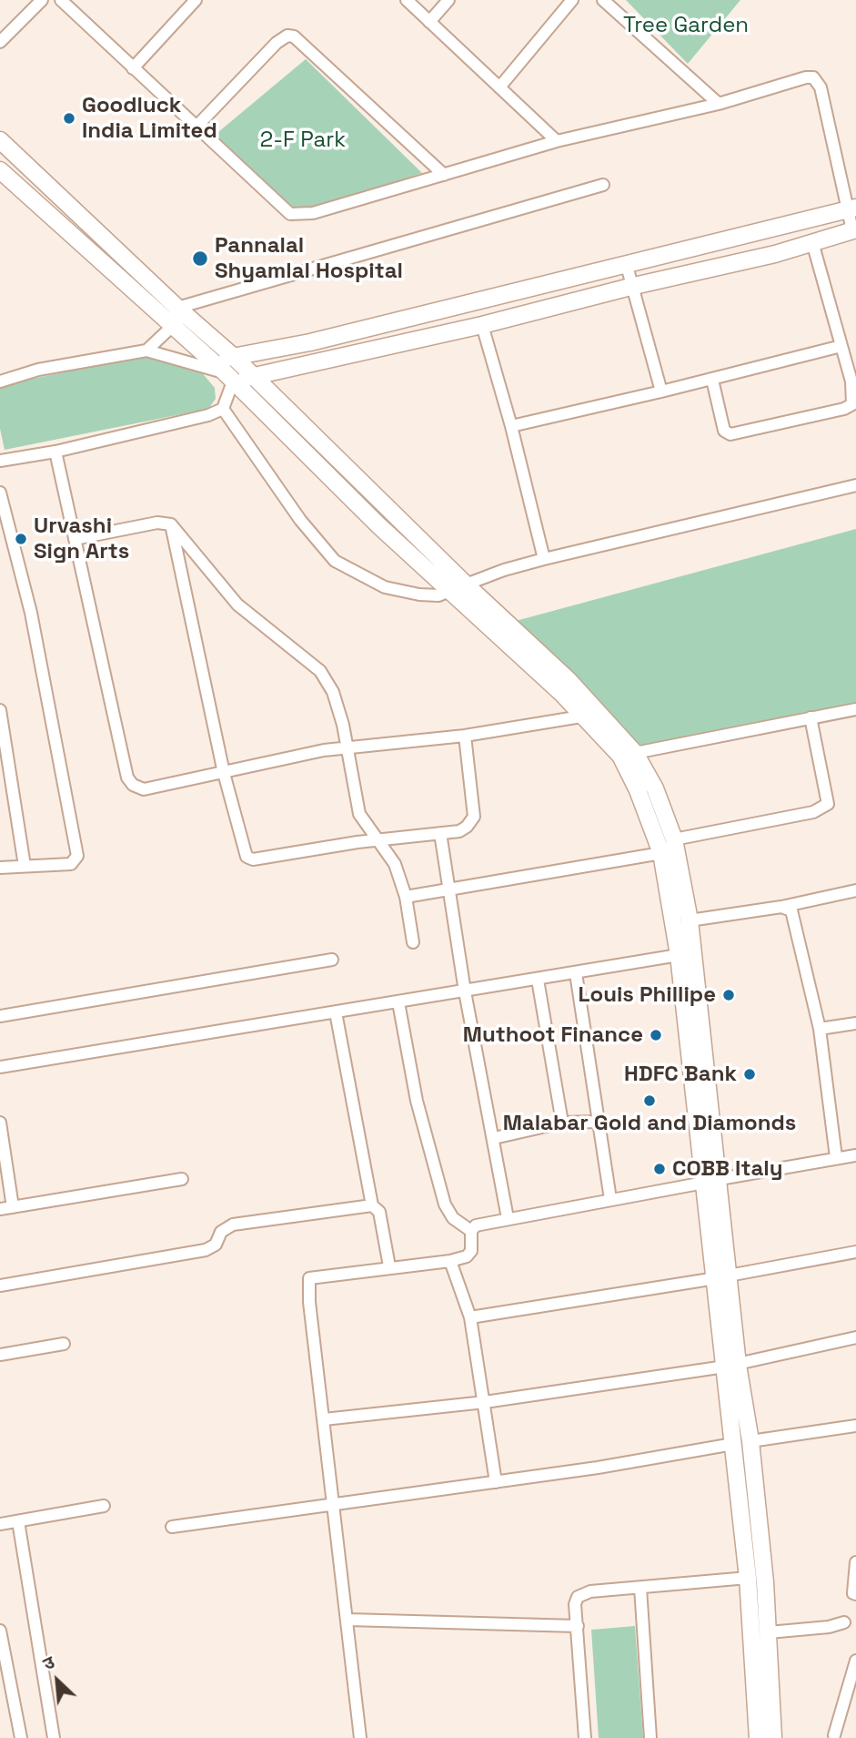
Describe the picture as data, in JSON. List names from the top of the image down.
{
  "parks": ["Tree Garden", "2-F Park"],
  "places": [
    "Goodluck India Limited",
    "Pannalal Shyamlal Hospital",
    "Urvashi Sign Arts",
    "Louis Phillipe",
    "Muthoot Finance",
    "HDFC Bank",
    "Malabar Gold and Diamonds",
    "COBB Italy"
  ],
  "north": "top left"
}
